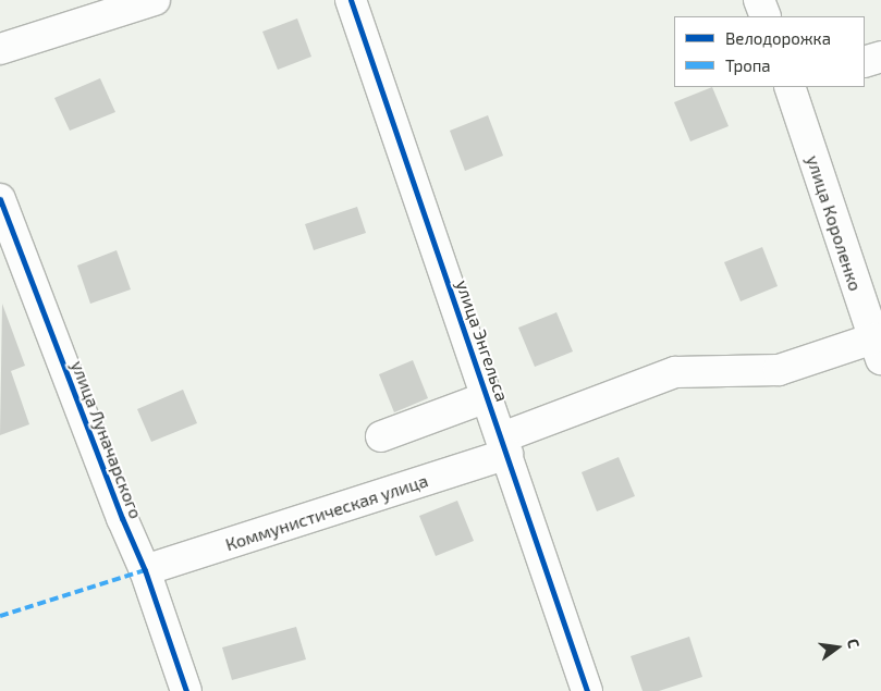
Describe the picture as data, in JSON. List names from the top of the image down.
{
  "streets": {
    "street": [
      "улица Короленко",
      "улица Энгельса",
      "улица Луначарского",
      "Коммунистическая улица"
    ]
  },
  "crossings": [
    ["улица Короленко", "Коммунистическая улица"],
    ["улица Энгельса", "Коммунистическая улица"],
    ["улица Луначарского", "Коммунистическая улица"]
  ],
  "legend": ["Велодорожка", "Тропа"],
  "north": "right"
}
